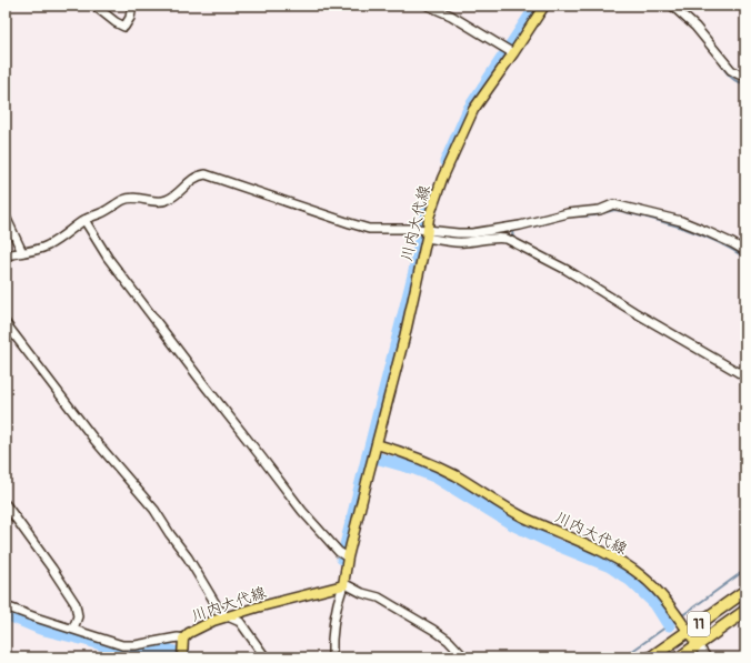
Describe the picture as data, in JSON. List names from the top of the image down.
{
  "streets": {
    "highway": ["11"],
    "main road": ["川内大代線"]
  },
  "crossings": [
    ["川内大代線", "11"]
  ]
}
